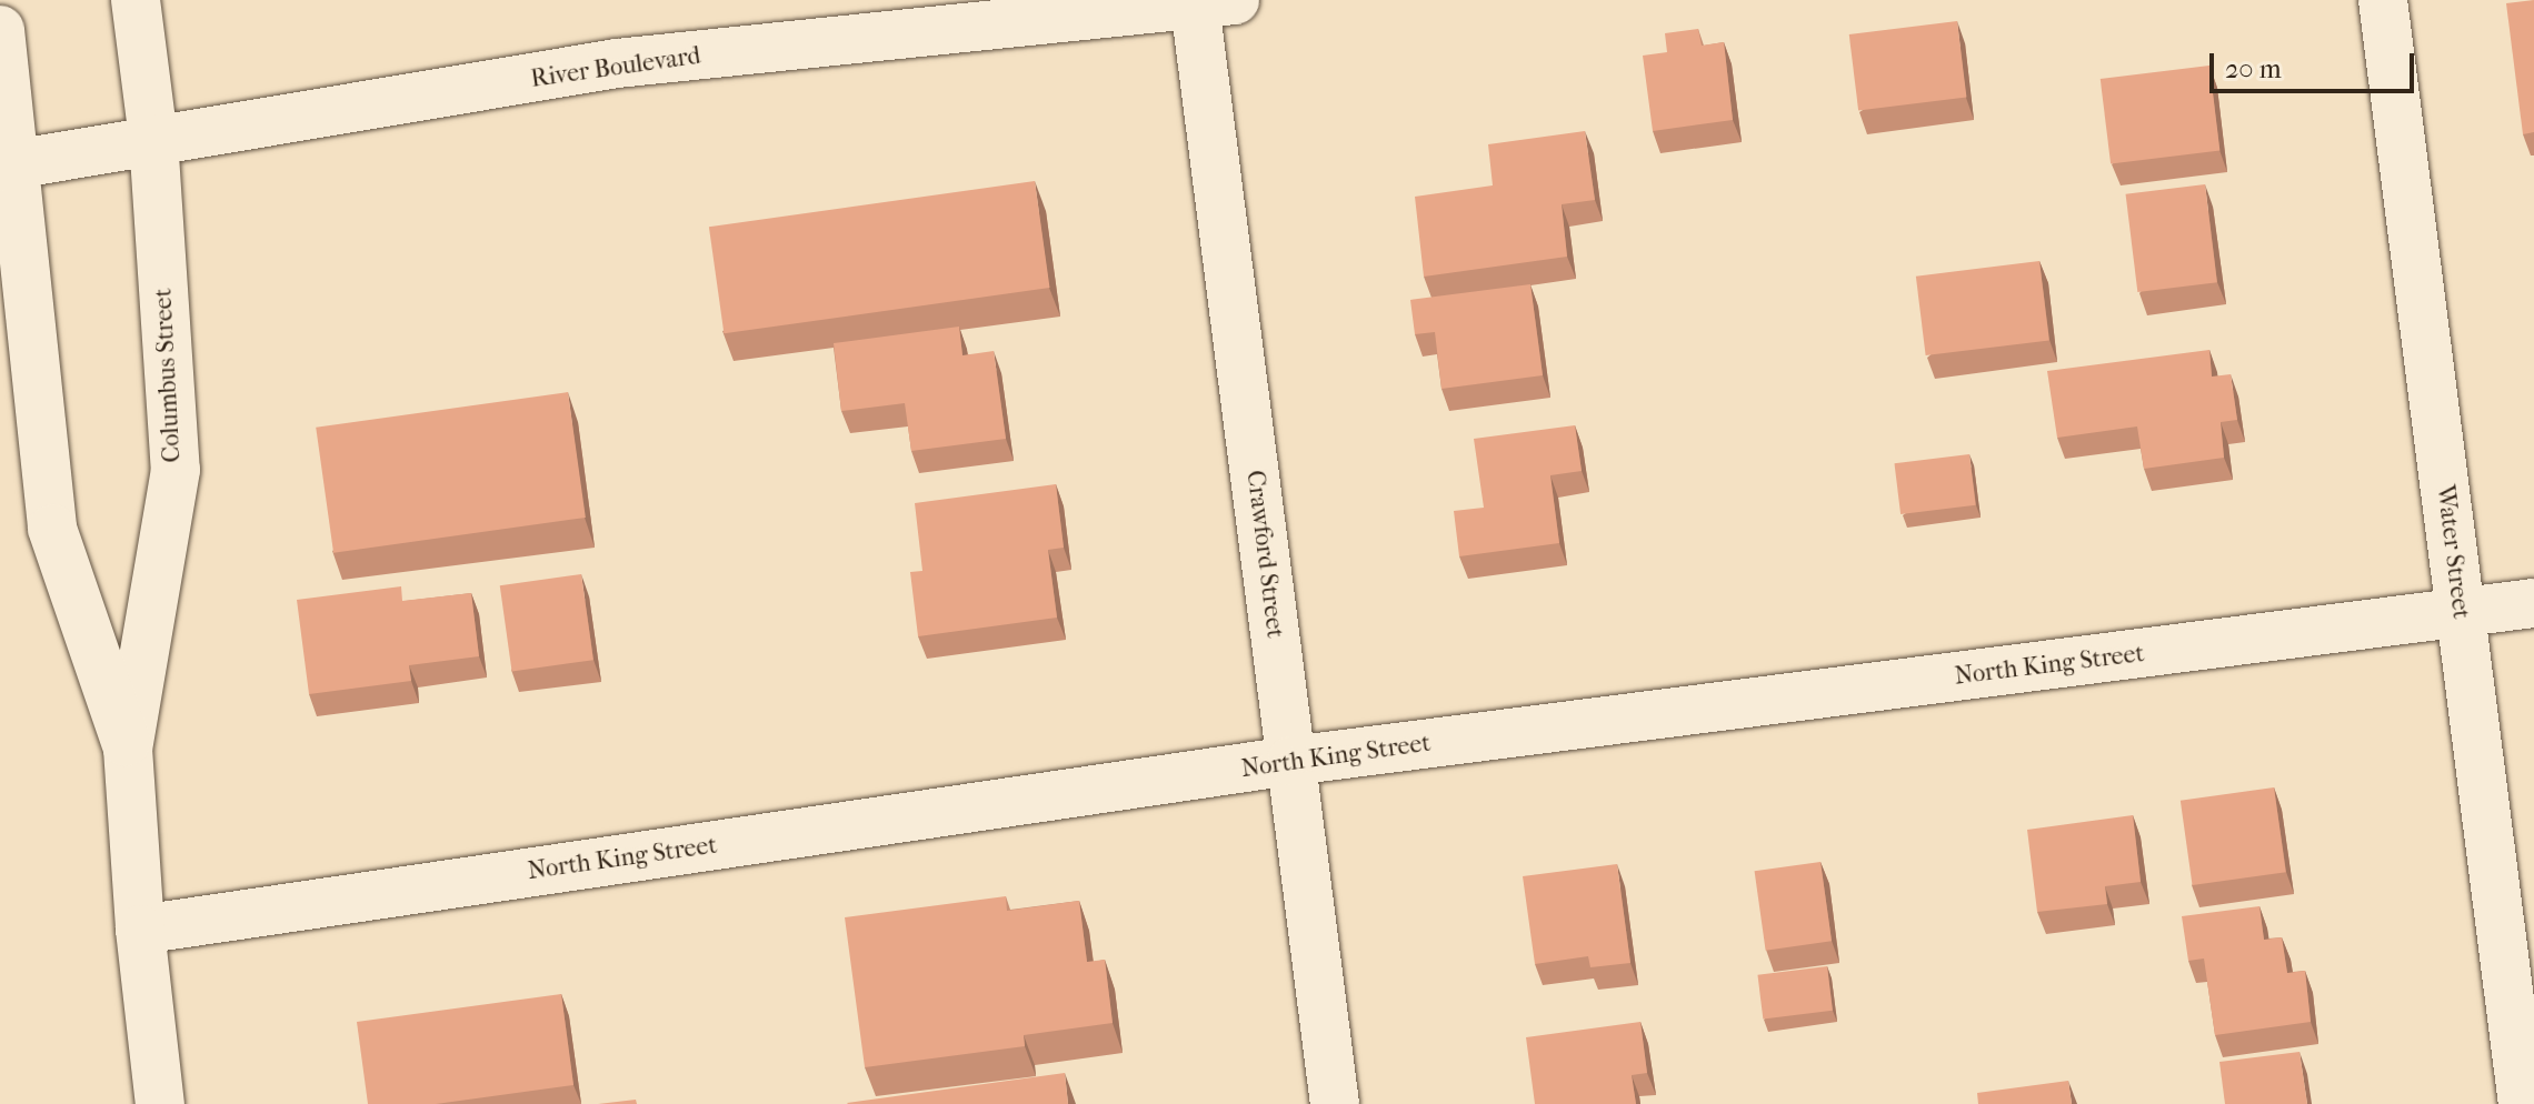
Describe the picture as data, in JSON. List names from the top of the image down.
{
  "streets": {
    "street": [
      "River Boulevard",
      "Columbus Street",
      "Water Street",
      "Crawford Street",
      "North King Street"
    ]
  },
  "crossings": [
    ["River Boulevard", "Columbus Street"],
    ["River Boulevard", "Crawford Street"],
    ["Columbus Street", "North King Street"],
    ["Water Street", "North King Street"],
    ["Crawford Street", "North King Street"]
  ],
  "scale_bar": "20 m"
}
